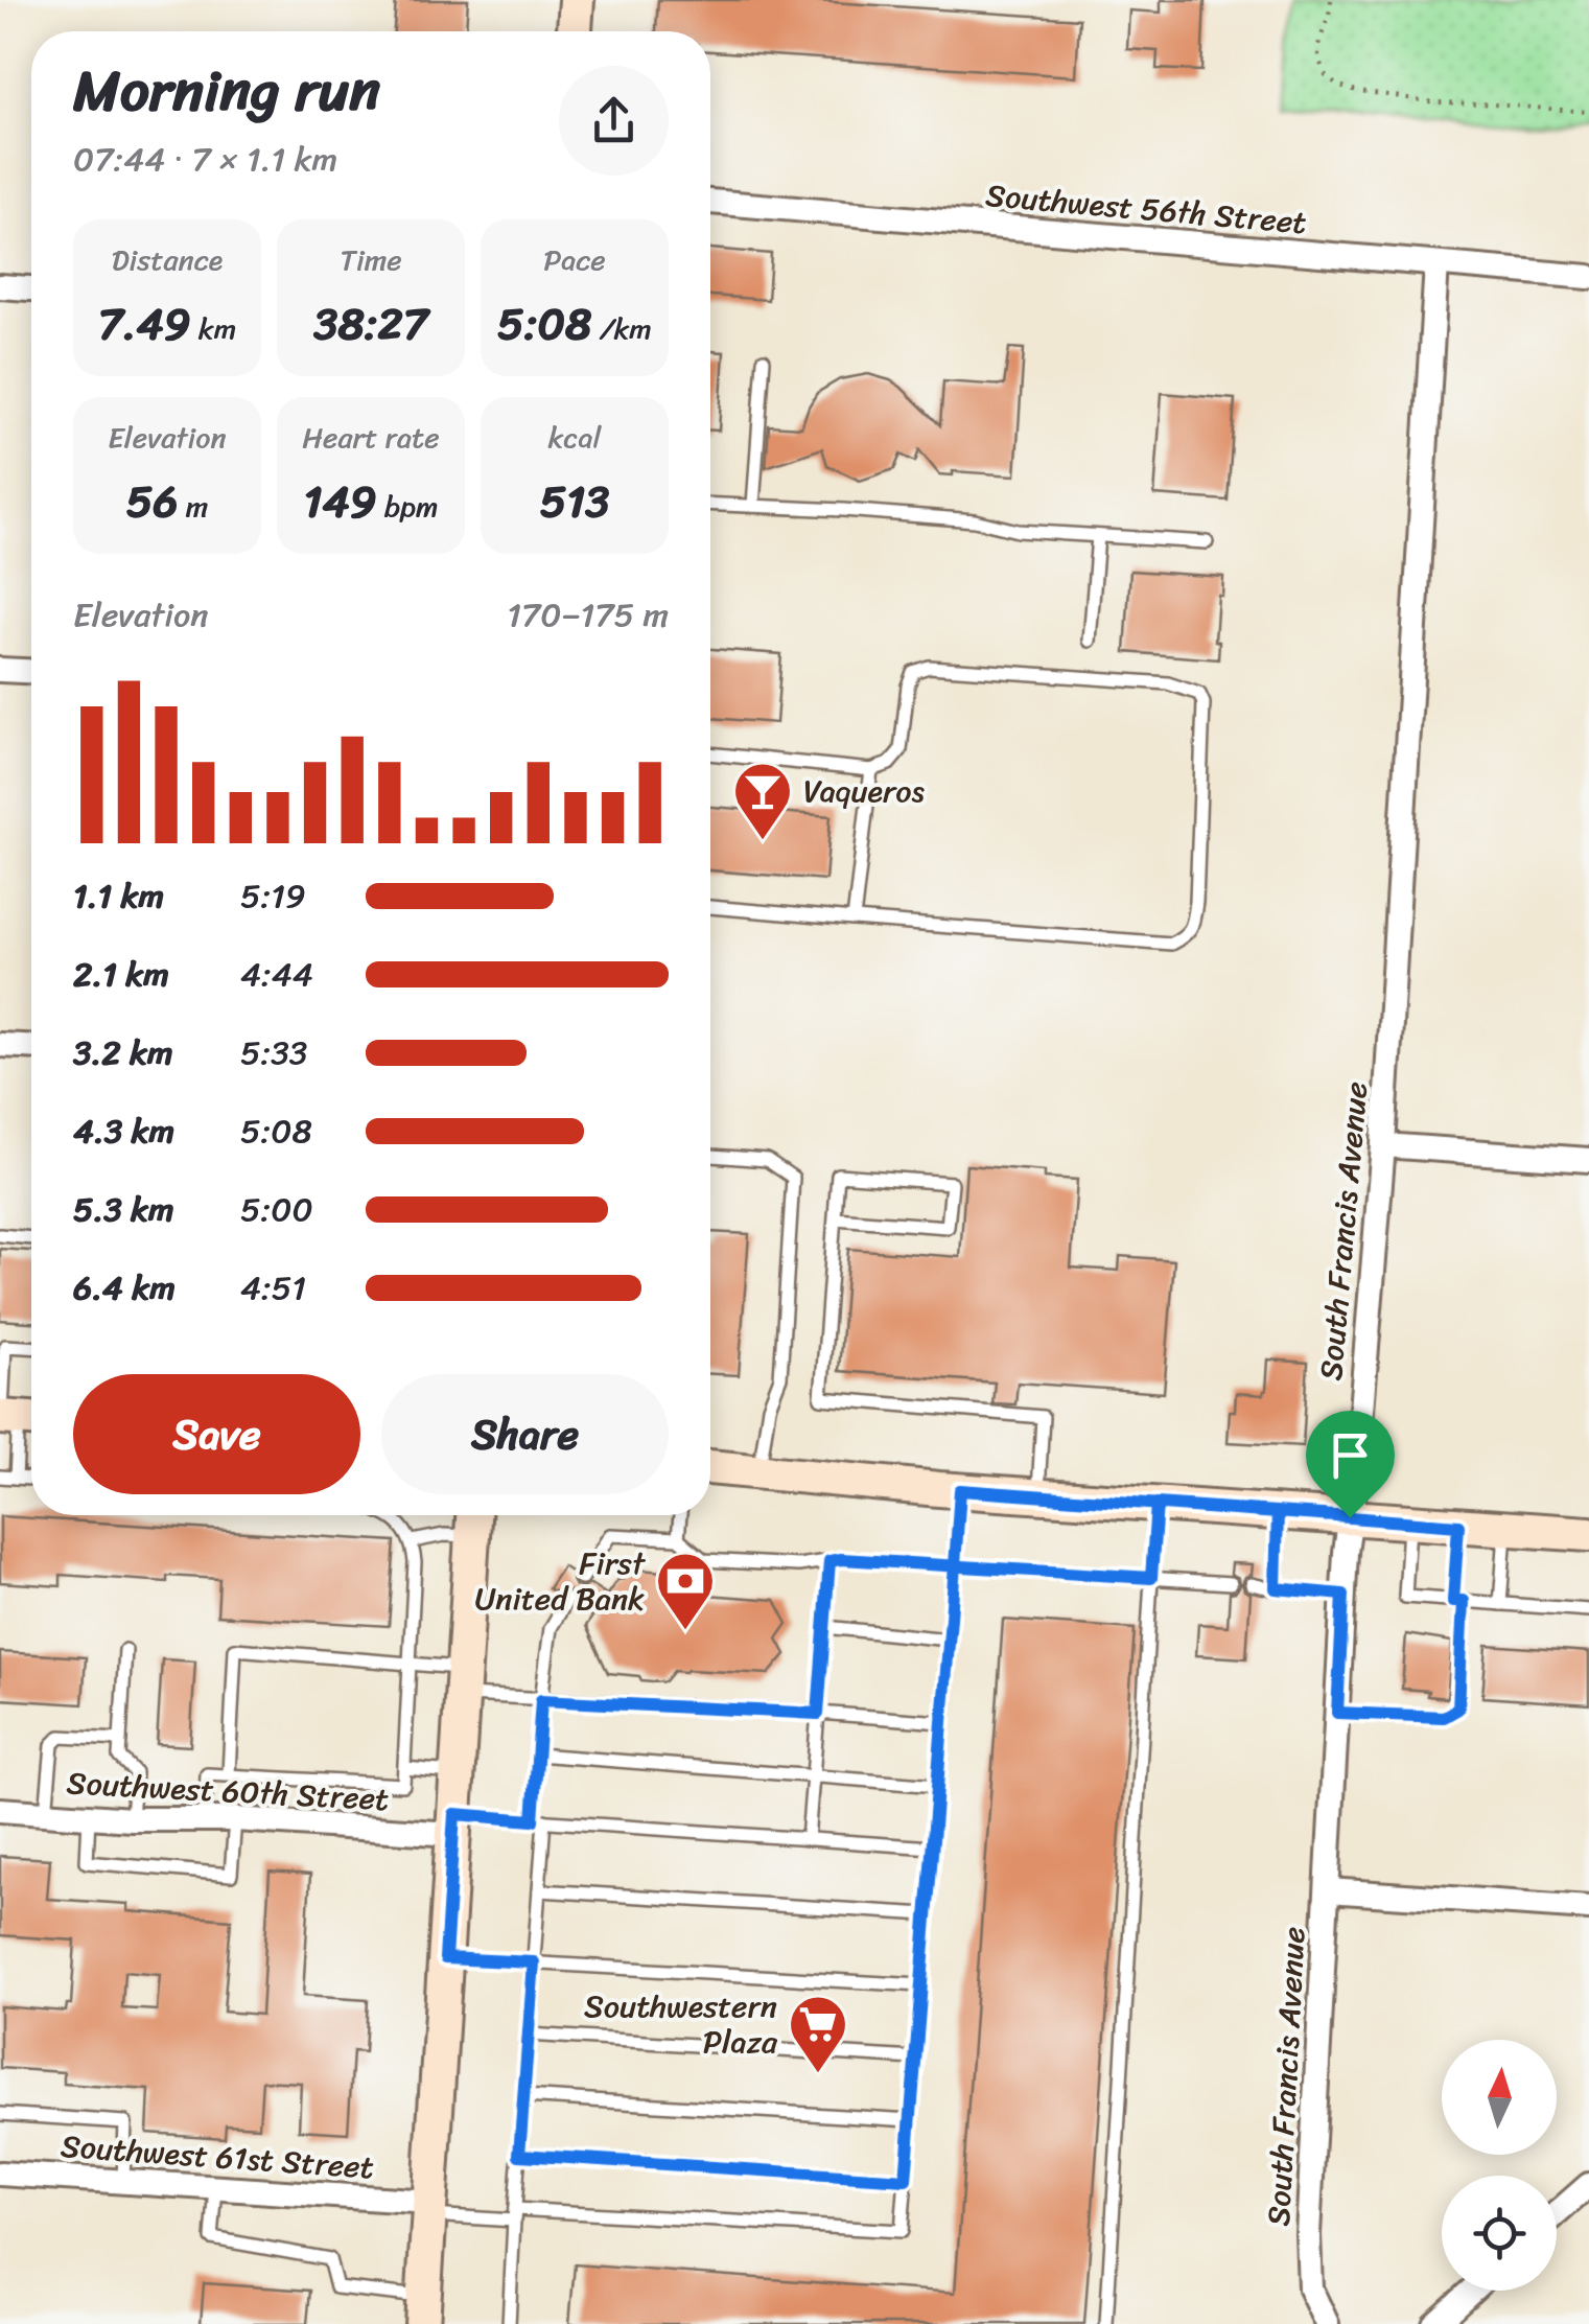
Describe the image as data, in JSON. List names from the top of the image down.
{
  "streets": {
    "street": [
      "Southwest 56th Street",
      "South Francis Avenue",
      "Southwest 60th Street",
      "Southwest 61st Street"
    ]
  },
  "crossings": [
    ["Southwest 56th Street", "South Francis Avenue"]
  ],
  "places": {
    "bar": ["Vaqueros"],
    "bank": ["First United Bank"],
    "supermarket": ["Southwestern Plaza"]
  },
  "north": "top",
  "page": {
    "heading": ["Morning run", "07:44 · 7 × 1.1 km"],
    "stats": [
      ["Distance", "7.49 km"],
      ["Time", "38:27"],
      ["Pace", "5:08 /km"],
      ["Elevation", "56 m"],
      ["Heart rate", "149 bpm"],
      ["kcal", "513"]
    ],
    "chart": ["Elevation", "170–175 m"],
    "list": [
      {
        "name": "1.1 km",
        "note": "5:19"
      },
      {
        "name": "2.1 km",
        "note": "4:44"
      },
      {
        "name": "3.2 km",
        "note": "5:33"
      },
      {
        "name": "4.3 km",
        "note": "5:08"
      },
      {
        "name": "5.3 km",
        "note": "5:00"
      },
      {
        "name": "6.4 km",
        "note": "4:51"
      }
    ],
    "buttons": ["Save", "Share"]
  }
}
